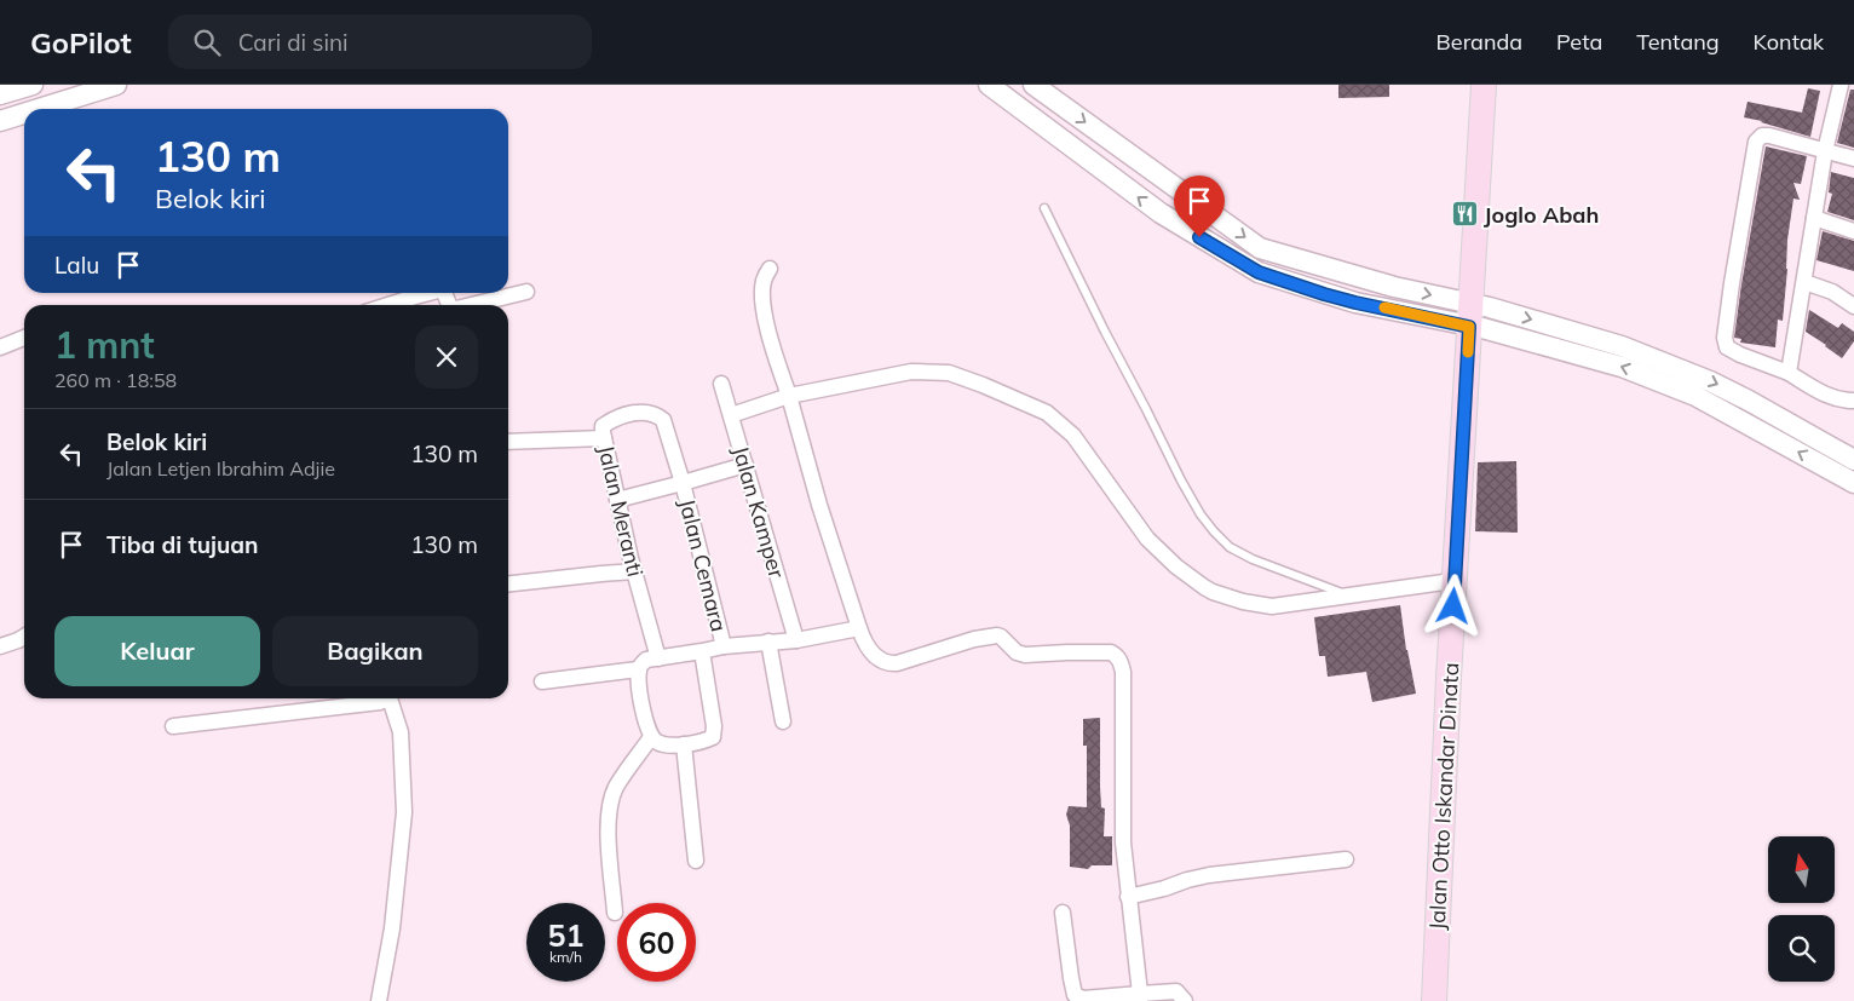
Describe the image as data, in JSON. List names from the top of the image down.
{
  "streets": {
    "main road": ["Jalan Otto Iskandar Dinata"],
    "street": ["Jalan Meranti", "Jalan Kamper", "Jalan Cemara"]
  },
  "crossings": [
    ["Jalan Meranti", "Jalan Cemara"]
  ],
  "places": {
    "restaurant": ["Joglo Abah"]
  },
  "north": "top",
  "page": {
    "header": "GoPilot",
    "search": "Cari di sini",
    "nav": [
      "Beranda",
      "Peta",
      "Tentang",
      "Kontak"
    ],
    "turn": ["130 m", "Belok kiri"],
    "then": "Lalu",
    "heading": ["1 mnt", "260 m · 18:58"],
    "list": [
      {
        "name": "Belok kiri",
        "note": "Jalan Letjen Ibrahim Adjie",
        "value": "130 m"
      },
      {
        "name": "Tiba di tujuan",
        "value": "130 m"
      }
    ],
    "buttons": ["Keluar", "Bagikan"],
    "speed": "51 km/h",
    "limit": "60"
  }
}
